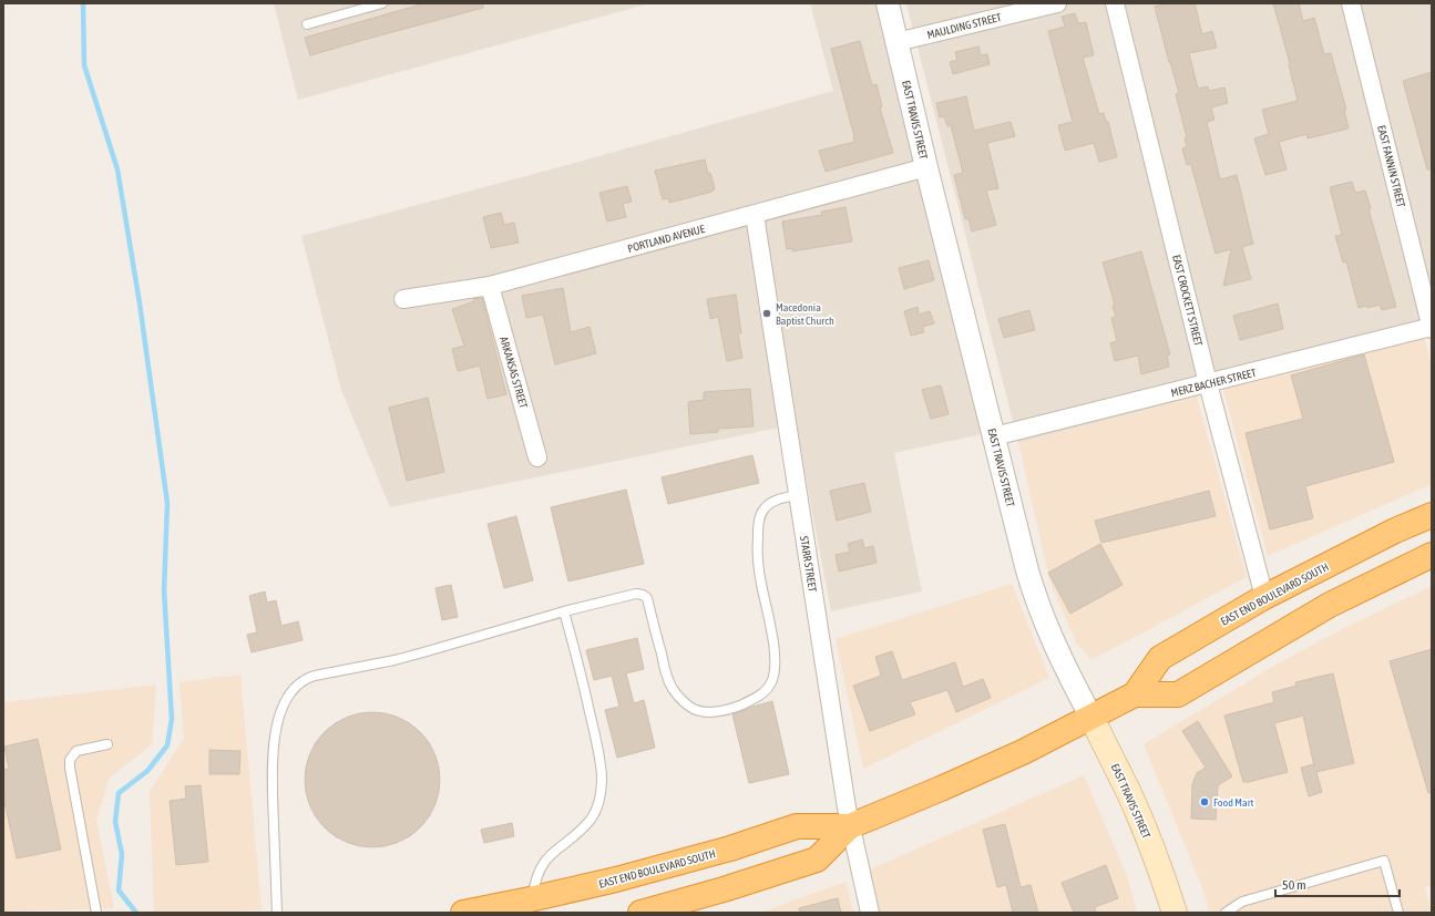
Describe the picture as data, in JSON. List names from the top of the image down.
{
  "streets": {
    "highway": ["EAST END BOULEVARD SOUTH"],
    "main road": ["EAST TRAVIS STREET"],
    "street": [
      "MAULDING STREET",
      "EAST FANNIN STREET",
      "PORTLAND AVENUE",
      "EAST CROCKETT STREET",
      "ARKANSAS STREET",
      "MERZ BACHER STREET",
      "STARR STREET"
    ]
  },
  "crossings": [
    ["MAULDING STREET", "EAST TRAVIS STREET"],
    ["EAST TRAVIS STREET", "PORTLAND AVENUE"],
    ["EAST TRAVIS STREET", "MERZ BACHER STREET"],
    ["EAST TRAVIS STREET", "EAST END BOULEVARD SOUTH"],
    ["EAST FANNIN STREET", "MERZ BACHER STREET"],
    ["PORTLAND AVENUE", "ARKANSAS STREET"],
    ["PORTLAND AVENUE", "STARR STREET"],
    ["EAST CROCKETT STREET", "MERZ BACHER STREET"],
    ["EAST CROCKETT STREET", "EAST END BOULEVARD SOUTH"],
    ["STARR STREET", "EAST END BOULEVARD SOUTH"]
  ],
  "places": ["Macedonia Baptist Church", "Food Mart"],
  "scale_bar": "50 m"
}
